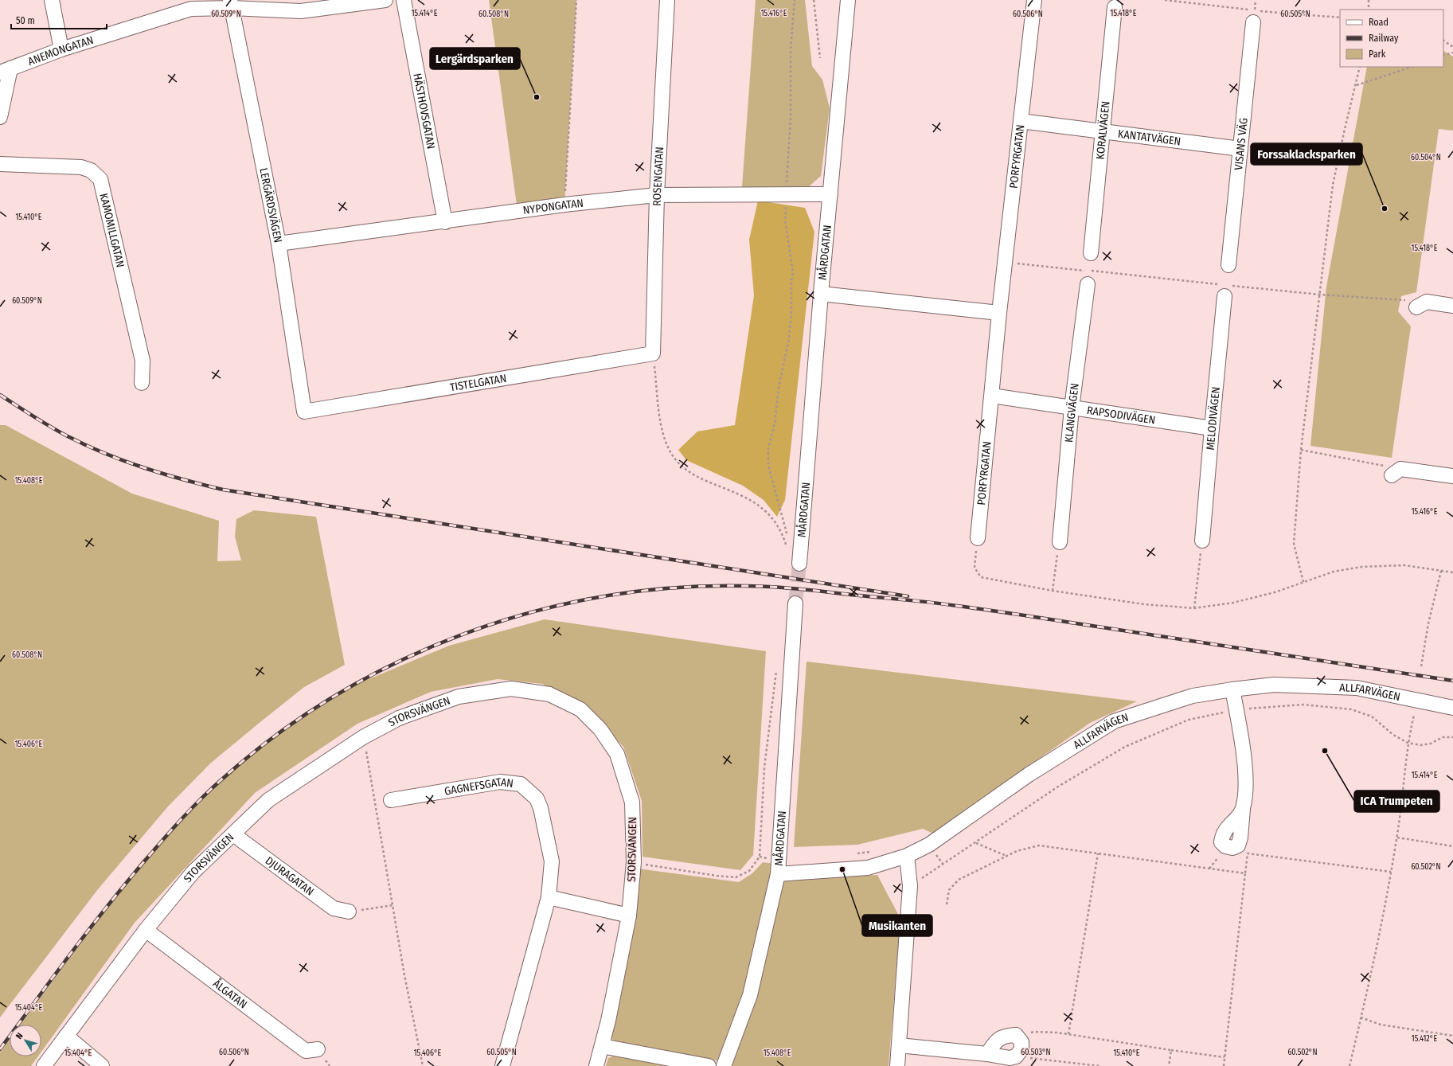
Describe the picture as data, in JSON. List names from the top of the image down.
{
  "streets": {
    "street": [
      "ANEMONGATAN",
      "HÄSTHOVSGATAN",
      "KORALVÄGEN",
      "KANTATVÄGEN",
      "VISANS VÄG",
      "PORFYRGATAN",
      "ROSENGATAN",
      "LERGÄRDSVÄGEN",
      "NYPONGATAN",
      "KAMOMILLGATAN",
      "MÅRDGATAN",
      "TISTELGATAN",
      "KLANGVÄGEN",
      "RAPSODIVÄGEN",
      "MELODIVÄGEN",
      "ALLFARVÄGEN",
      "STORSVÄNGEN",
      "GAGNEFSGATAN",
      "DJURAGATAN",
      "ÅLGATAN"
    ]
  },
  "crossings": [
    ["ANEMONGATAN", "LERGÄRDSVÄGEN"],
    ["HÄSTHOVSGATAN", "NYPONGATAN"],
    ["KORALVÄGEN", "KANTATVÄGEN"],
    ["KANTATVÄGEN", "VISANS VÄG"],
    ["KANTATVÄGEN", "PORFYRGATAN"],
    ["PORFYRGATAN", "RAPSODIVÄGEN"],
    ["ROSENGATAN", "NYPONGATAN"],
    ["ROSENGATAN", "TISTELGATAN"],
    ["LERGÄRDSVÄGEN", "NYPONGATAN"],
    ["LERGÄRDSVÄGEN", "TISTELGATAN"],
    ["NYPONGATAN", "MÅRDGATAN"],
    ["MÅRDGATAN", "ALLFARVÄGEN"],
    ["KLANGVÄGEN", "RAPSODIVÄGEN"],
    ["RAPSODIVÄGEN", "MELODIVÄGEN"],
    ["STORSVÄNGEN", "DJURAGATAN"],
    ["STORSVÄNGEN", "ÅLGATAN"]
  ],
  "places": [
    "Lergärdsparken",
    "Forssaklacksparken",
    "ICA Trumpeten",
    "Musikanten"
  ],
  "legend": ["Road", "Railway", "Park"],
  "scale_bar": "50 m",
  "north": "top left",
  "coordinates": [
    "15.414°E",
    "15.416°E",
    "15.418°E",
    "60.509°N",
    "60.508°N",
    "60.506°N",
    "60.505°N",
    "60.504°N",
    "15.410°E",
    "15.408°E",
    "15.406°E",
    "60.502°N",
    "15.404°E",
    "15.412°E",
    "60.503°N"
  ]
}
